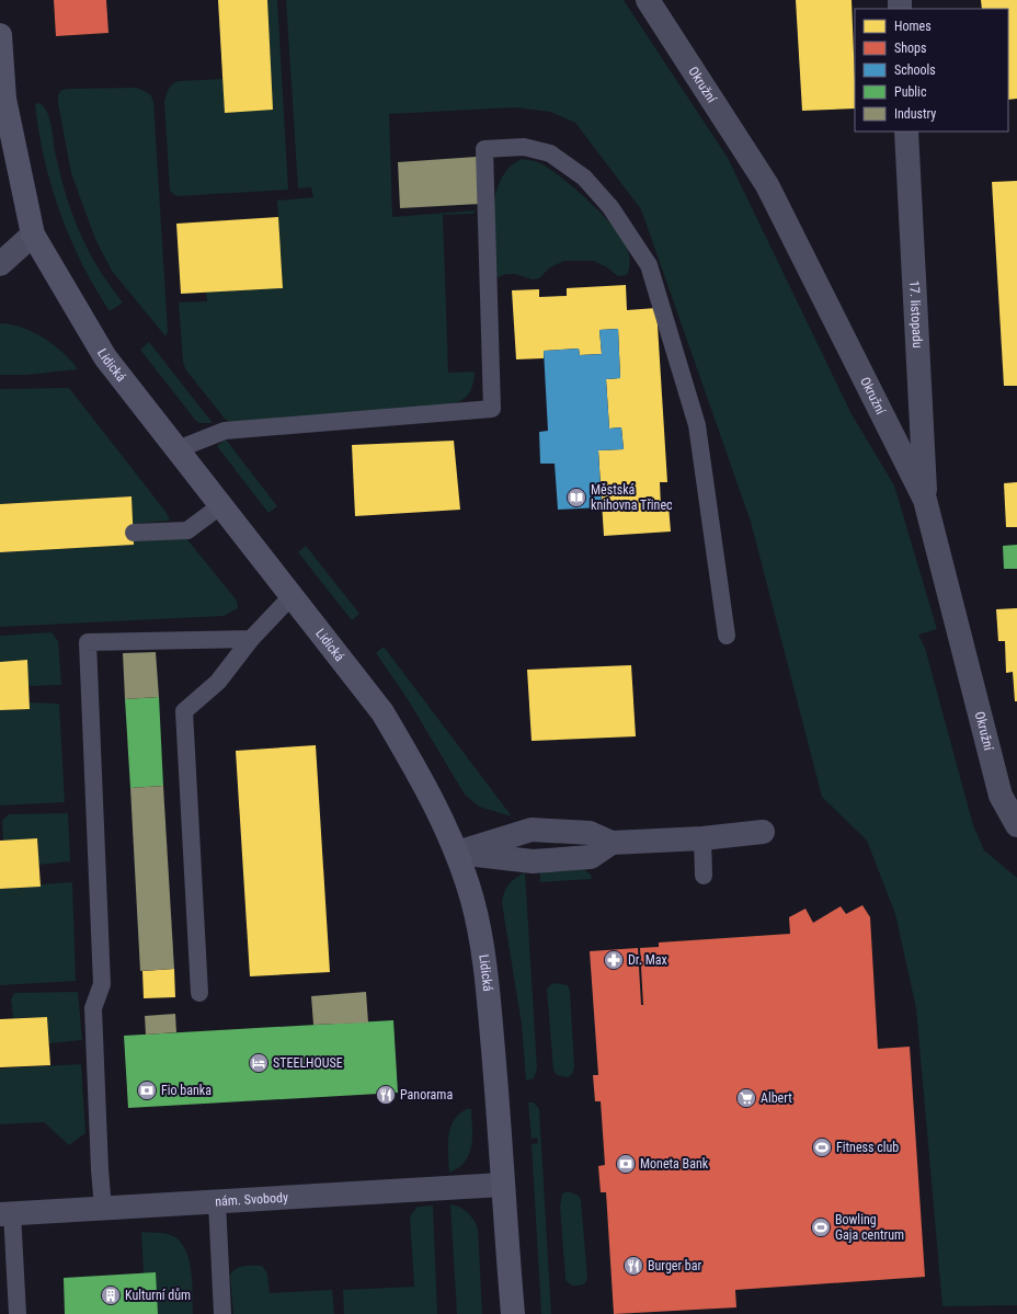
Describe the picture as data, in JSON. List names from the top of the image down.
{
  "streets": {
    "street": [
      "Okružní",
      "17. listopadu",
      "Lidická",
      "nám. Svobody"
    ]
  },
  "crossings": [
    ["Okružní", "17. listopadu"],
    ["Lidická", "nám. Svobody"]
  ],
  "places": {
    "library": ["Městská knihovna Třinec"],
    "pharmacy": ["Dr. Max"],
    "hotel": ["STEELHOUSE"],
    "bank": ["Fio banka", "Moneta Bank"],
    "restaurant": ["Panorama", "Burger bar"],
    "supermarket": ["Albert"],
    "sports": ["Fitness club", "Bowling Gaja centrum"],
    "building": ["Kulturní dům"]
  },
  "legend": [
    "Homes",
    "Shops",
    "Schools",
    "Public",
    "Industry"
  ]
}
